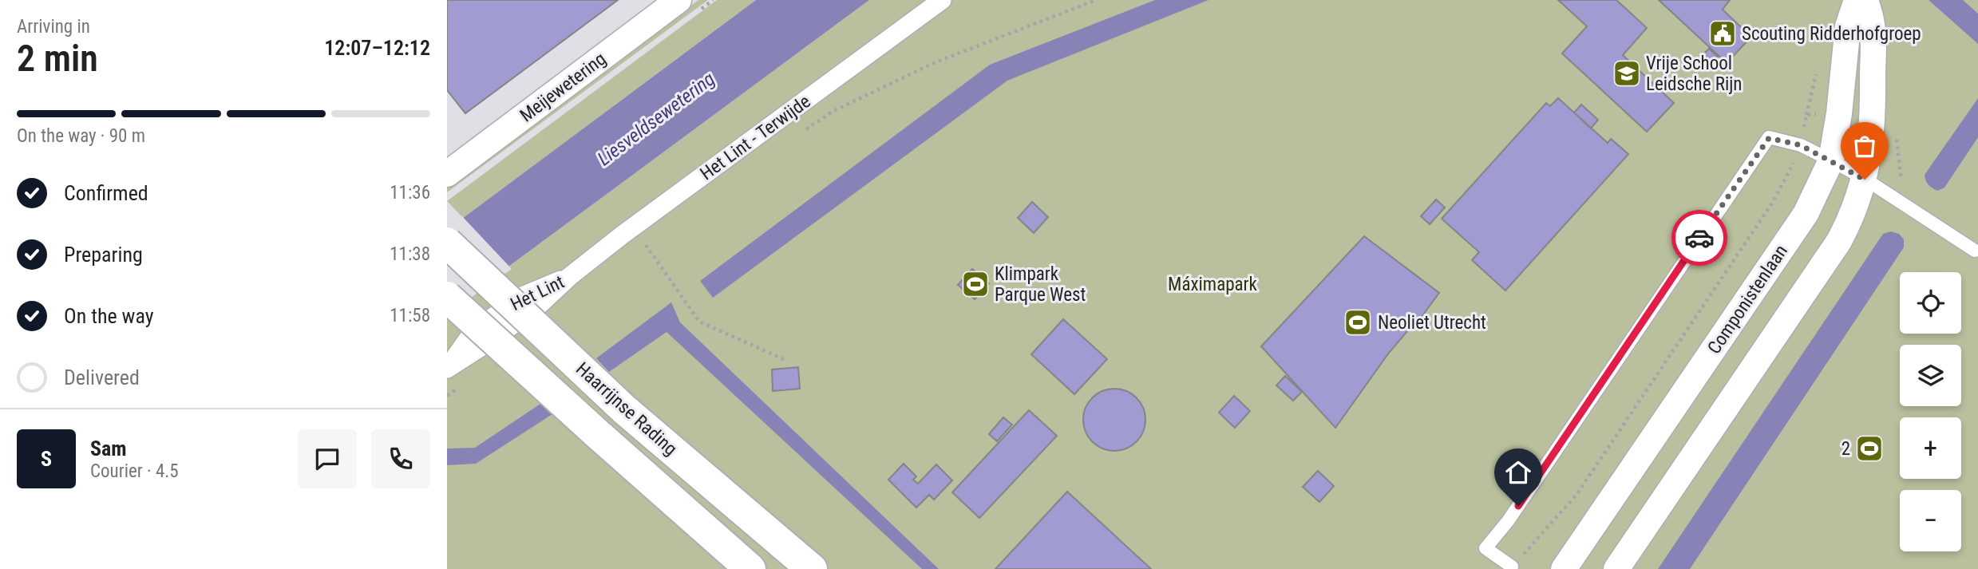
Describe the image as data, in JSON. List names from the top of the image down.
{
  "streets": {
    "main road": ["Haarrijnse Rading"],
    "street": [
      "Meijewetering",
      "Het Lint - Terwijde",
      "Het Lint",
      "Componistenlaan"
    ]
  },
  "crossings": [
    ["Het Lint - Terwijde", "Het Lint"]
  ],
  "water": ["Liesveldsewetering"],
  "parks": ["Máximapark"],
  "places": {
    "public building": ["Scouting Ridderhofgroep"],
    "school or university": ["Vrije School Leidsche Rijn"],
    "sports": ["Klimpark Parque West", "Neoliet Utrecht", "2"]
  },
  "page": {
    "heading": ["2 min", "Arriving in", "12:07–12:12"],
    "panel": ["Sam", "Courier · 4.5"],
    "bar": "On the way · 90 m",
    "list": [
      ["Confirmed", "11:36"],
      ["Preparing", "11:38"],
      ["On the way", "11:58"],
      "Delivered"
    ],
    "map_buttons": ["+", "−"],
    "round": "S"
  }
}
